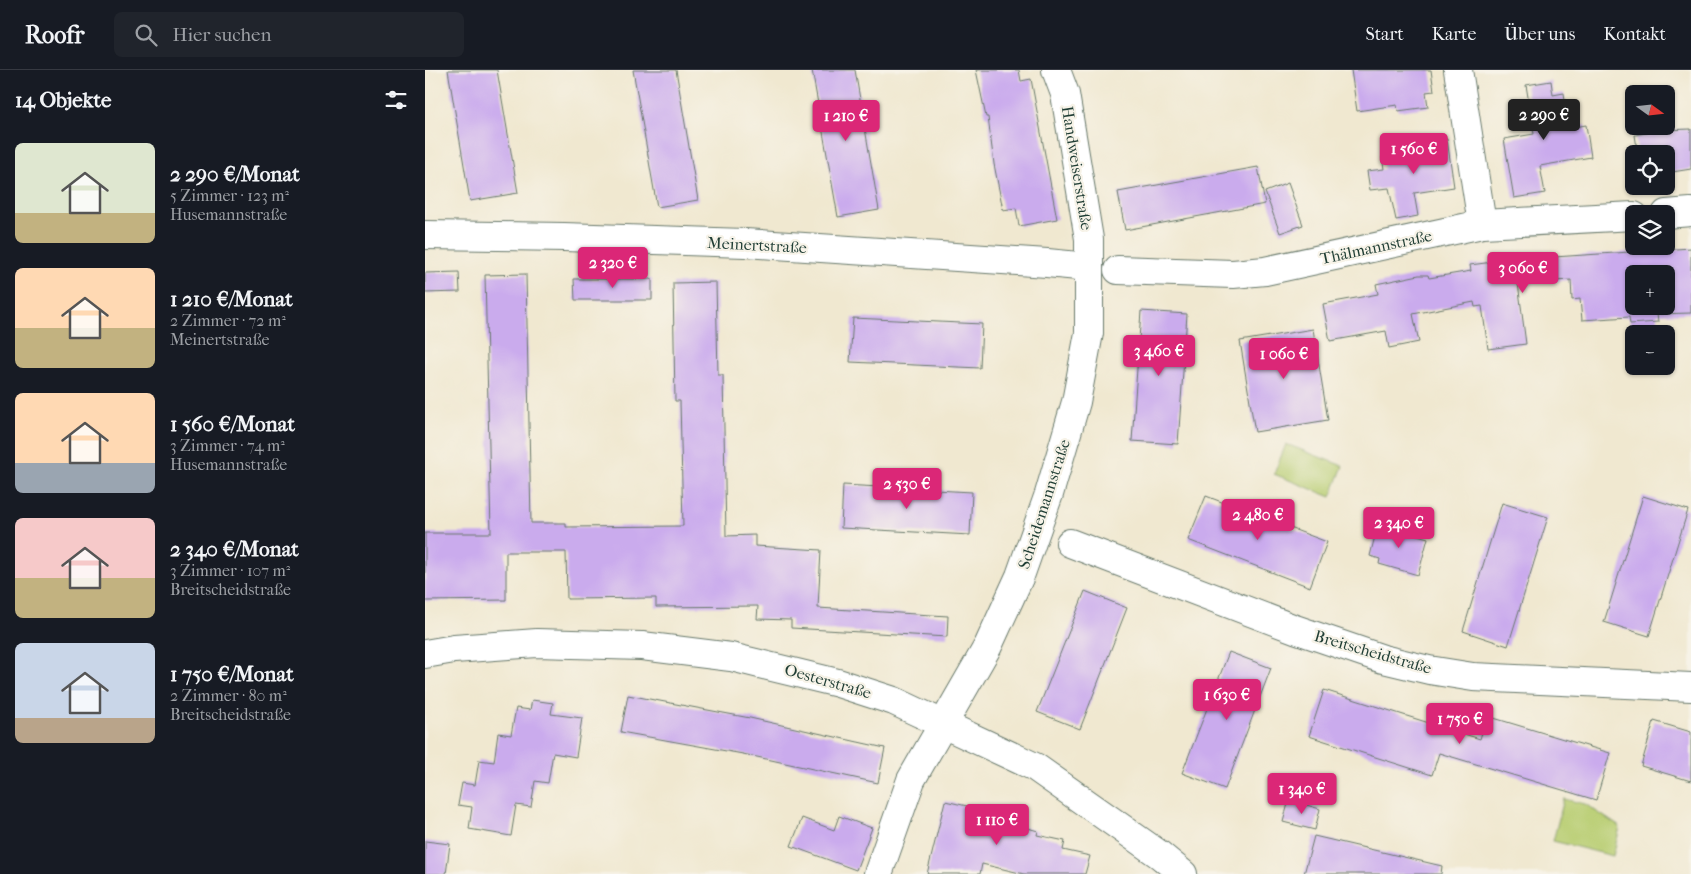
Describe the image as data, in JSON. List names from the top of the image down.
{
  "streets": {
    "street": [
      "Handweiserstraße",
      "Meinertstraße",
      "Thälmannstraße",
      "Scheidemannstraße",
      "Breitscheidstraße",
      "Oesterstraße"
    ]
  },
  "crossings": [
    ["Handweiserstraße", "Meinertstraße"],
    ["Handweiserstraße", "Scheidemannstraße"],
    ["Meinertstraße", "Scheidemannstraße"],
    ["Scheidemannstraße", "Oesterstraße"]
  ],
  "north": "right",
  "page": {
    "header": "Roofr",
    "search": "Hier suchen",
    "nav": [
      "Start",
      "Karte",
      "Über uns",
      "Kontakt"
    ],
    "heading": "14 Objekte",
    "map_buttons": ["+", "−"],
    "price": [
      "2 290 €",
      "1 210 €",
      "1 560 €",
      "2 320 €",
      "3 060 €",
      "3 460 €",
      "1 060 €",
      "2 530 €",
      "2 480 €",
      "2 340 €",
      "1 630 €",
      "1 750 €",
      "1 340 €",
      "1 110 €"
    ],
    "list": [
      {
        "name": "2 290 €/Monat",
        "note": "5 Zimmer · 123 m² · Husemannstraße"
      },
      {
        "name": "1 210 €/Monat",
        "note": "2 Zimmer · 72 m² · Meinertstraße"
      },
      {
        "name": "1 560 €/Monat",
        "note": "3 Zimmer · 74 m² · Husemannstraße"
      },
      {
        "name": "2 340 €/Monat",
        "note": "3 Zimmer · 107 m² · Breitscheidstraße"
      },
      {
        "name": "1 750 €/Monat",
        "note": "2 Zimmer · 80 m² · Breitscheidstraße"
      }
    ]
  }
}
